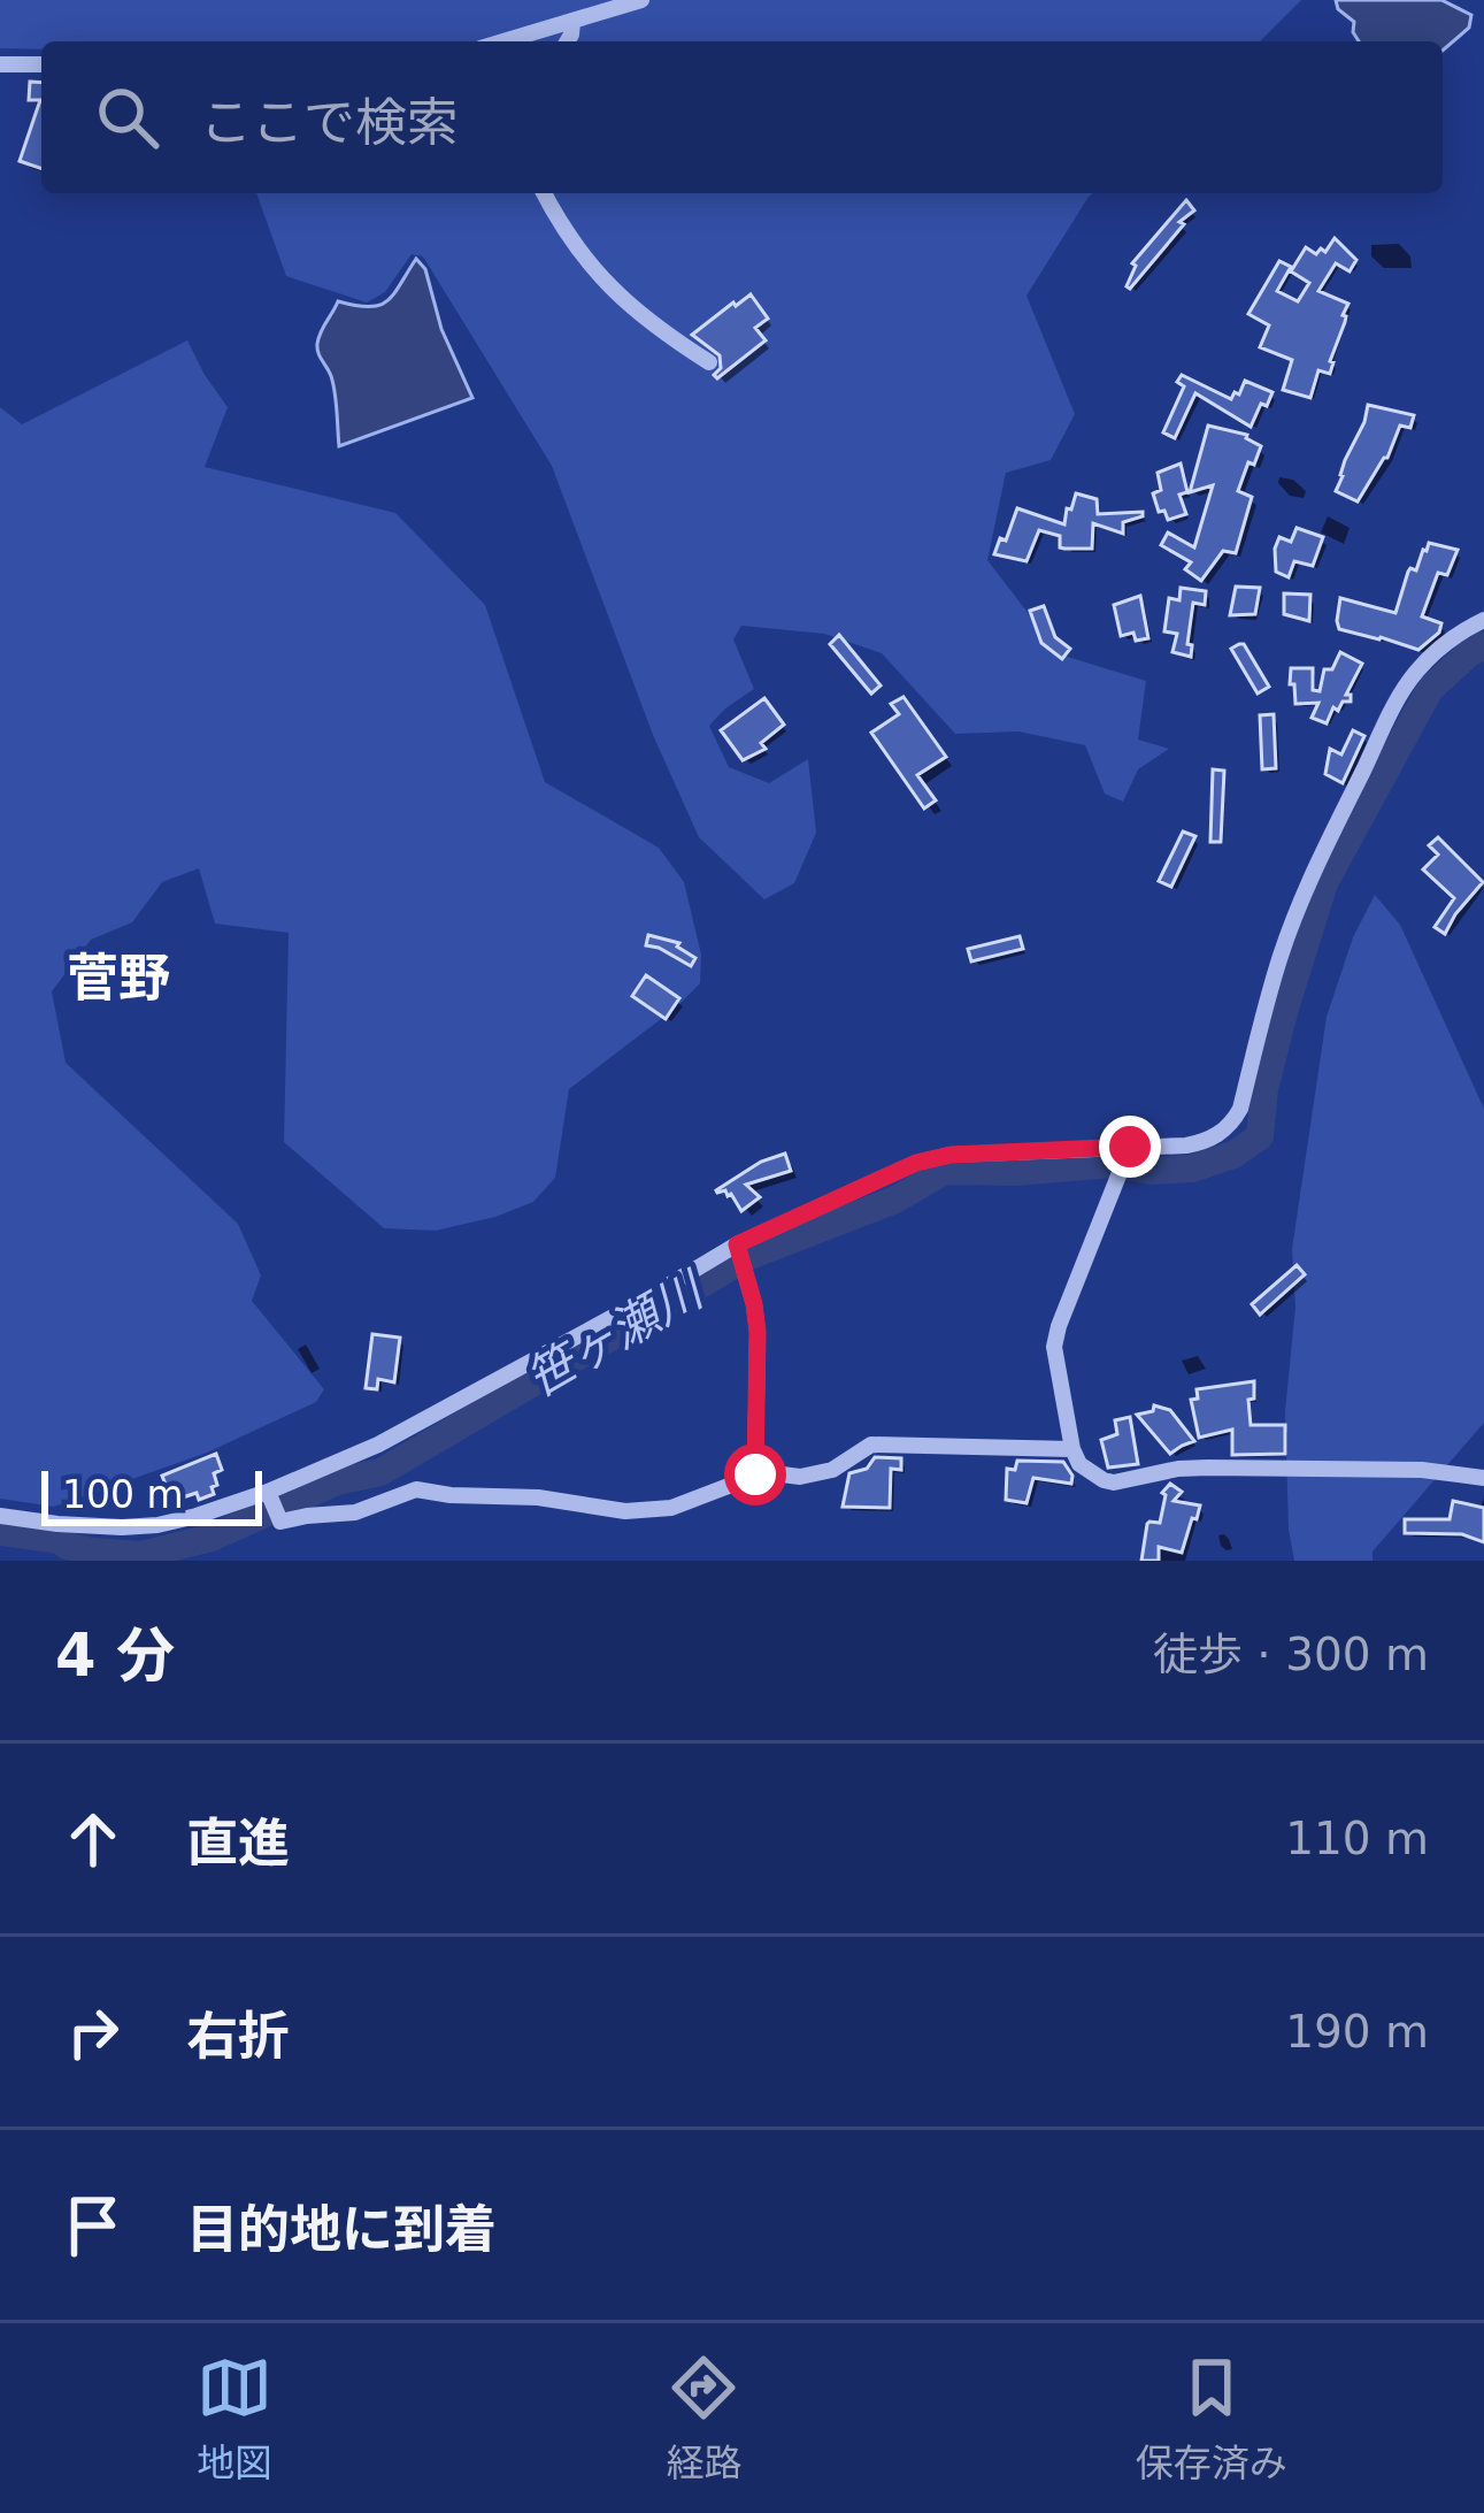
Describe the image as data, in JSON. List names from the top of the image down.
{
  "districts": ["菅野"],
  "water": ["笹ヶ瀬川"],
  "scale_bar": "100 m",
  "page": {
    "search": "ここで検索",
    "scale": "100 m",
    "heading": ["4 分", "徒歩 · 300 m"],
    "list": [
      ["直進", "110 m"],
      ["右折", "190 m"],
      "目的地に到着"
    ],
    "nav": ["地図", "経路", "保存済み"]
  }
}
